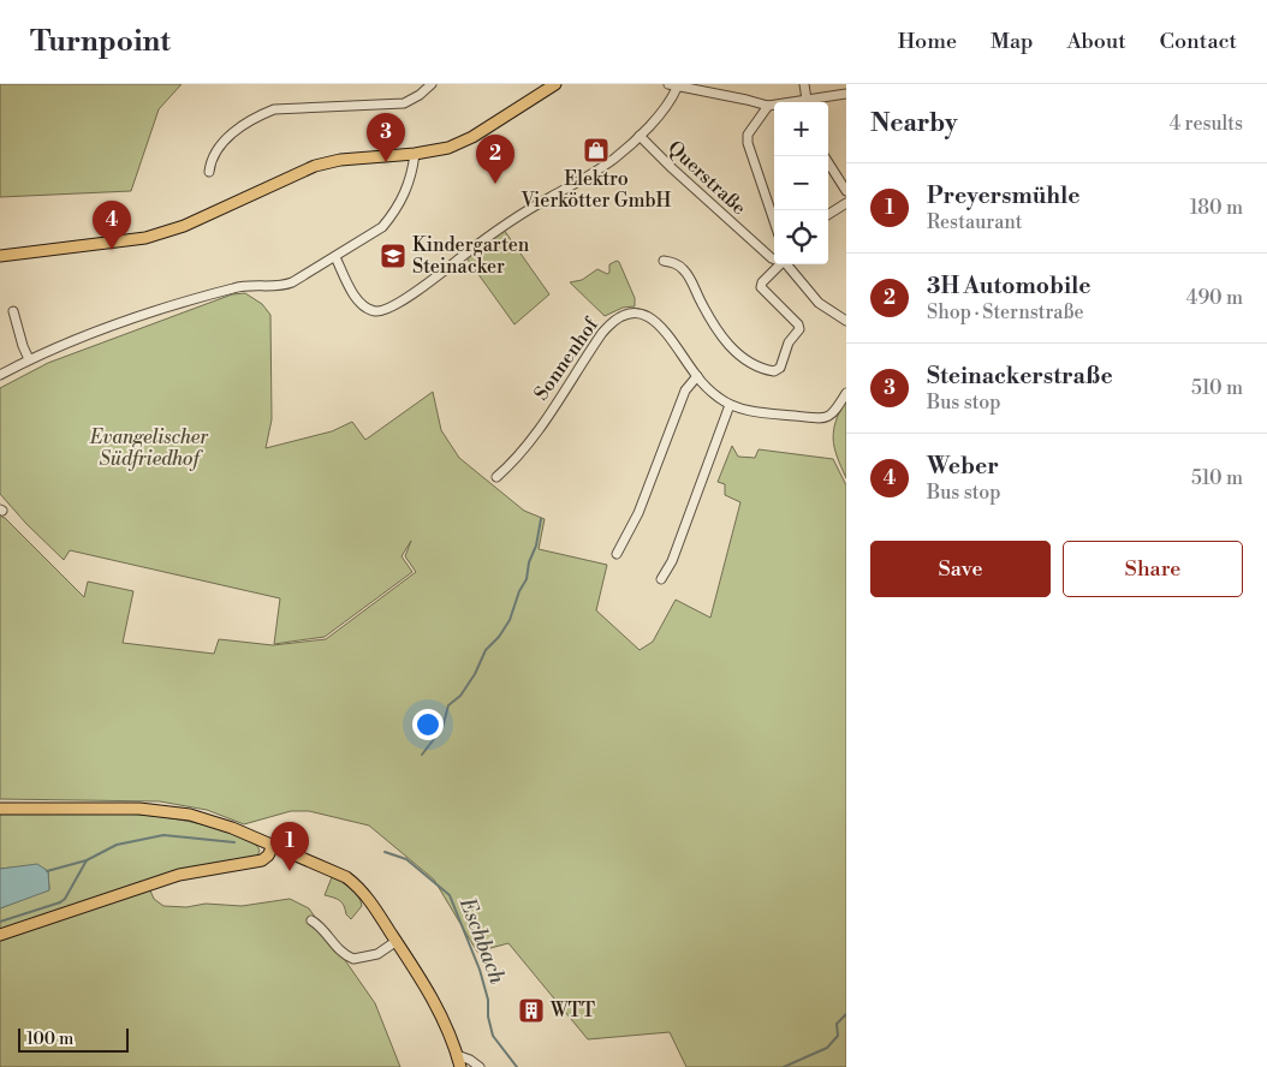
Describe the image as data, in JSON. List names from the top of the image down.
{
  "streets": {
    "street": ["Querstraße", "Sonnenhof"]
  },
  "water": ["Eschbach"],
  "parks": ["Evangelischer Südfriedhof"],
  "places": {
    "shop": ["Elektro Vierkötter GmbH"],
    "school or university": ["Kindergarten Steinacker"],
    "building": ["WTT"]
  },
  "scale_bar": "100 m",
  "page": {
    "header": "Turnpoint",
    "nav": [
      "Home",
      "Map",
      "About",
      "Contact"
    ],
    "heading": ["Nearby", "4 results"],
    "map_buttons": ["+", "−"],
    "pins": [
      "3",
      "2",
      "4",
      "1"
    ],
    "list": [
      {
        "mark": "1",
        "name": "Preyersmühle",
        "note": "Restaurant",
        "value": "180 m"
      },
      {
        "mark": "2",
        "name": "3H Automobile",
        "note": "Shop · Sternstraße",
        "value": "490 m"
      },
      {
        "mark": "3",
        "name": "Steinackerstraße",
        "note": "Bus stop",
        "value": "510 m"
      },
      {
        "mark": "4",
        "name": "Weber",
        "note": "Bus stop",
        "value": "510 m"
      }
    ],
    "buttons": ["Save", "Share"],
    "scale": "100 m"
  }
}
